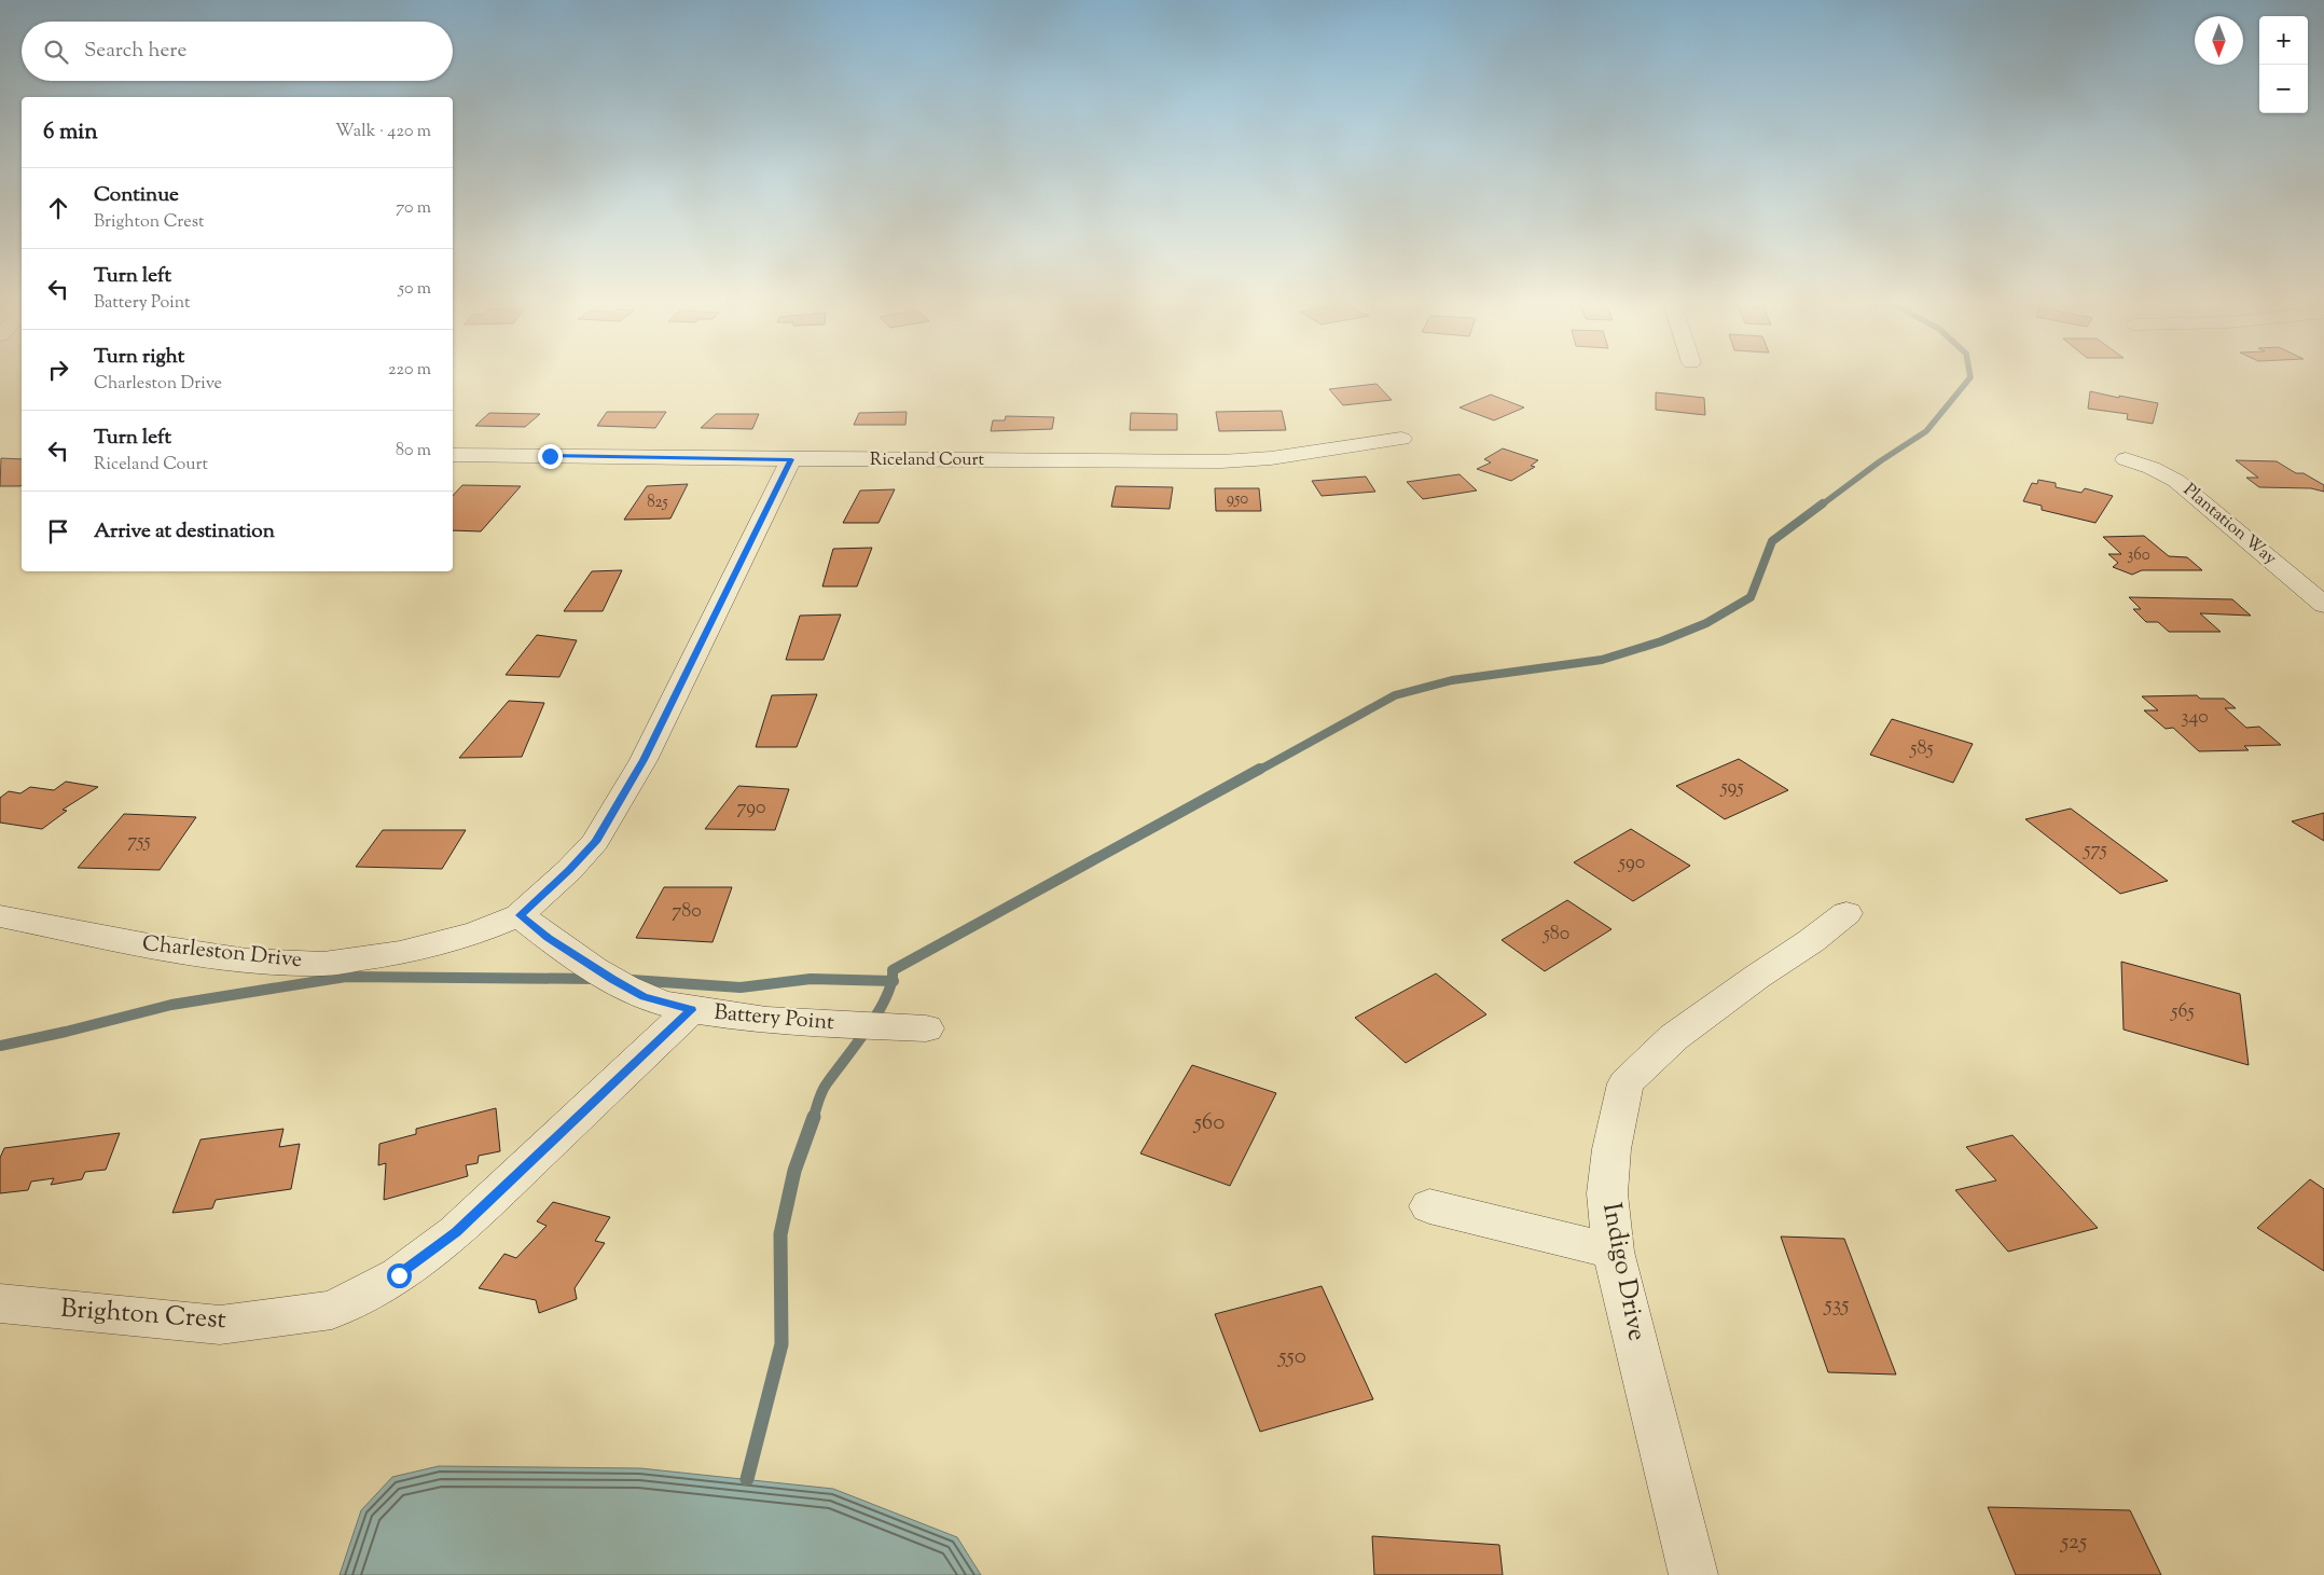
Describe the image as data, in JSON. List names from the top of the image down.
{
  "streets": {
    "street": [
      "Riceland Court",
      "Plantation Way",
      "Charleston Drive",
      "Battery Point",
      "Indigo Drive",
      "Brighton Crest"
    ]
  },
  "crossings": [
    ["Riceland Court", "Charleston Drive"],
    ["Charleston Drive", "Battery Point"],
    ["Battery Point", "Brighton Crest"]
  ],
  "house_numbers": [
    "950",
    "825",
    "360",
    "340",
    "585",
    "595",
    "790",
    "755",
    "575",
    "590",
    "780",
    "580",
    "565",
    "560",
    "535",
    "550",
    "525"
  ],
  "north": "bottom",
  "page": {
    "map_buttons": ["+", "−"],
    "search": "Search here",
    "heading": ["6 min", "Walk · 420 m"],
    "list": [
      ["Continue", "Brighton Crest", "70 m"],
      ["Turn left", "Battery Point", "50 m"],
      ["Turn right", "Charleston Drive", "220 m"],
      ["Turn left", "Riceland Court", "80 m"],
      "Arrive at destination"
    ]
  }
}
